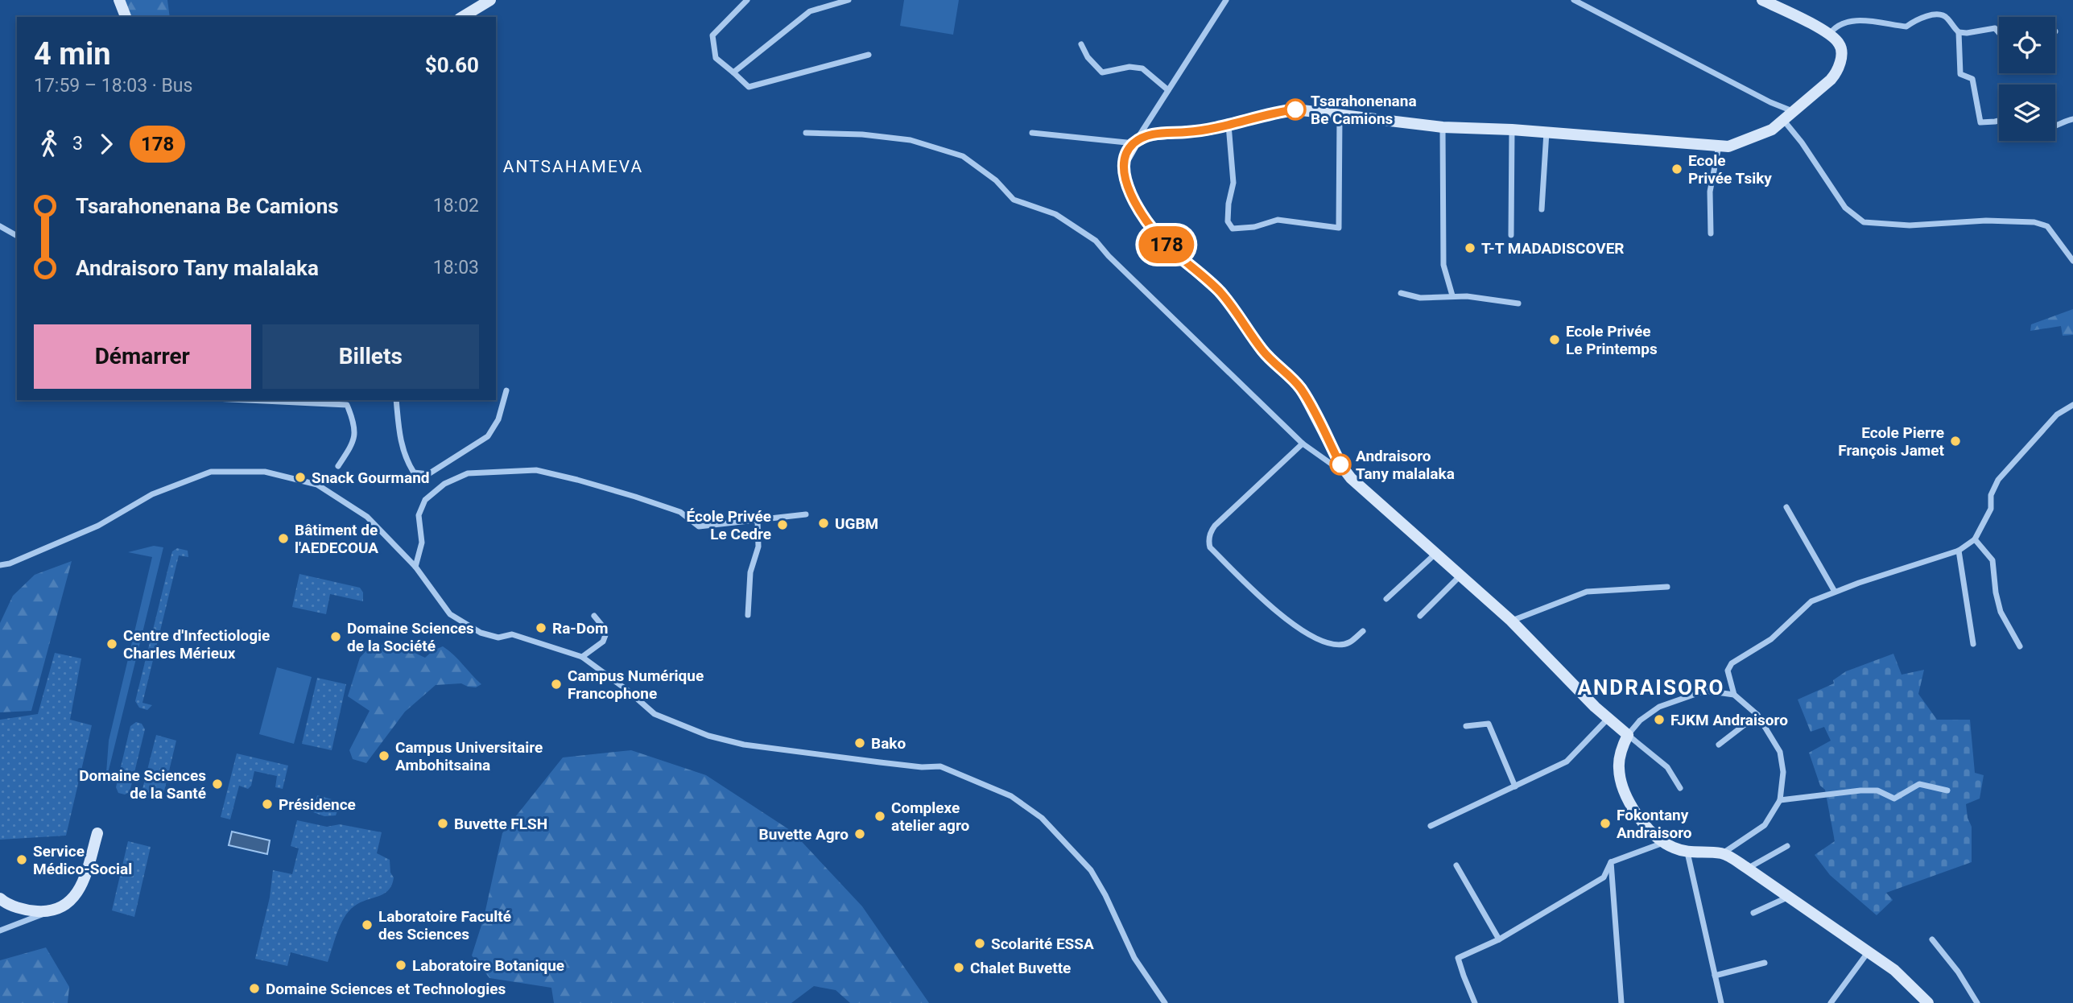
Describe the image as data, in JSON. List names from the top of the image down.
{
  "districts": ["ANTSAHAMEVA", "ANDRAISORO"],
  "places": [
    "Tsarahonenana Be Camions",
    "Ecole Privée Tsiky",
    "T-T MADADISCOVER",
    "Ecole Privée Le Printemps",
    "Ecole Pierre François Jamet",
    "Andraisoro Tany malalaka",
    "Snack Gourmand",
    "UGBM",
    "École Privée Le Cedre",
    "Bâtiment de l'AEDECOUA",
    "Ra-Dom",
    "Domaine Sciences de la Société",
    "Centre d'Infectiologie Charles Mérieux",
    "Campus Numérique Francophone",
    "FJKM Andraisoro",
    "Bako",
    "Campus Universitaire Ambohitsaina",
    "Domaine Sciences de la Santé",
    "Présidence",
    "Complexe atelier agro",
    "Buvette FLSH",
    "Fokontany Andraisoro",
    "Buvette Agro",
    "Service Médico-Social",
    "Laboratoire Faculté des Sciences",
    "Scolarité ESSA",
    "Laboratoire Botanique",
    "Chalet Buvette",
    "Domaine Sciences et Technologies"
  ],
  "lines": ["bus line 178"],
  "page": {
    "on_map": "178",
    "heading": ["4 min", "17:59 – 18:03 · Bus", "$0.60"],
    "legs": ["3", "178"],
    "list": [
      {
        "name": "Tsarahonenana Be Camions",
        "value": "18:02"
      },
      {
        "name": "Andraisoro Tany malalaka",
        "value": "18:03"
      }
    ],
    "buttons": ["Démarrer", "Billets"]
  }
}
